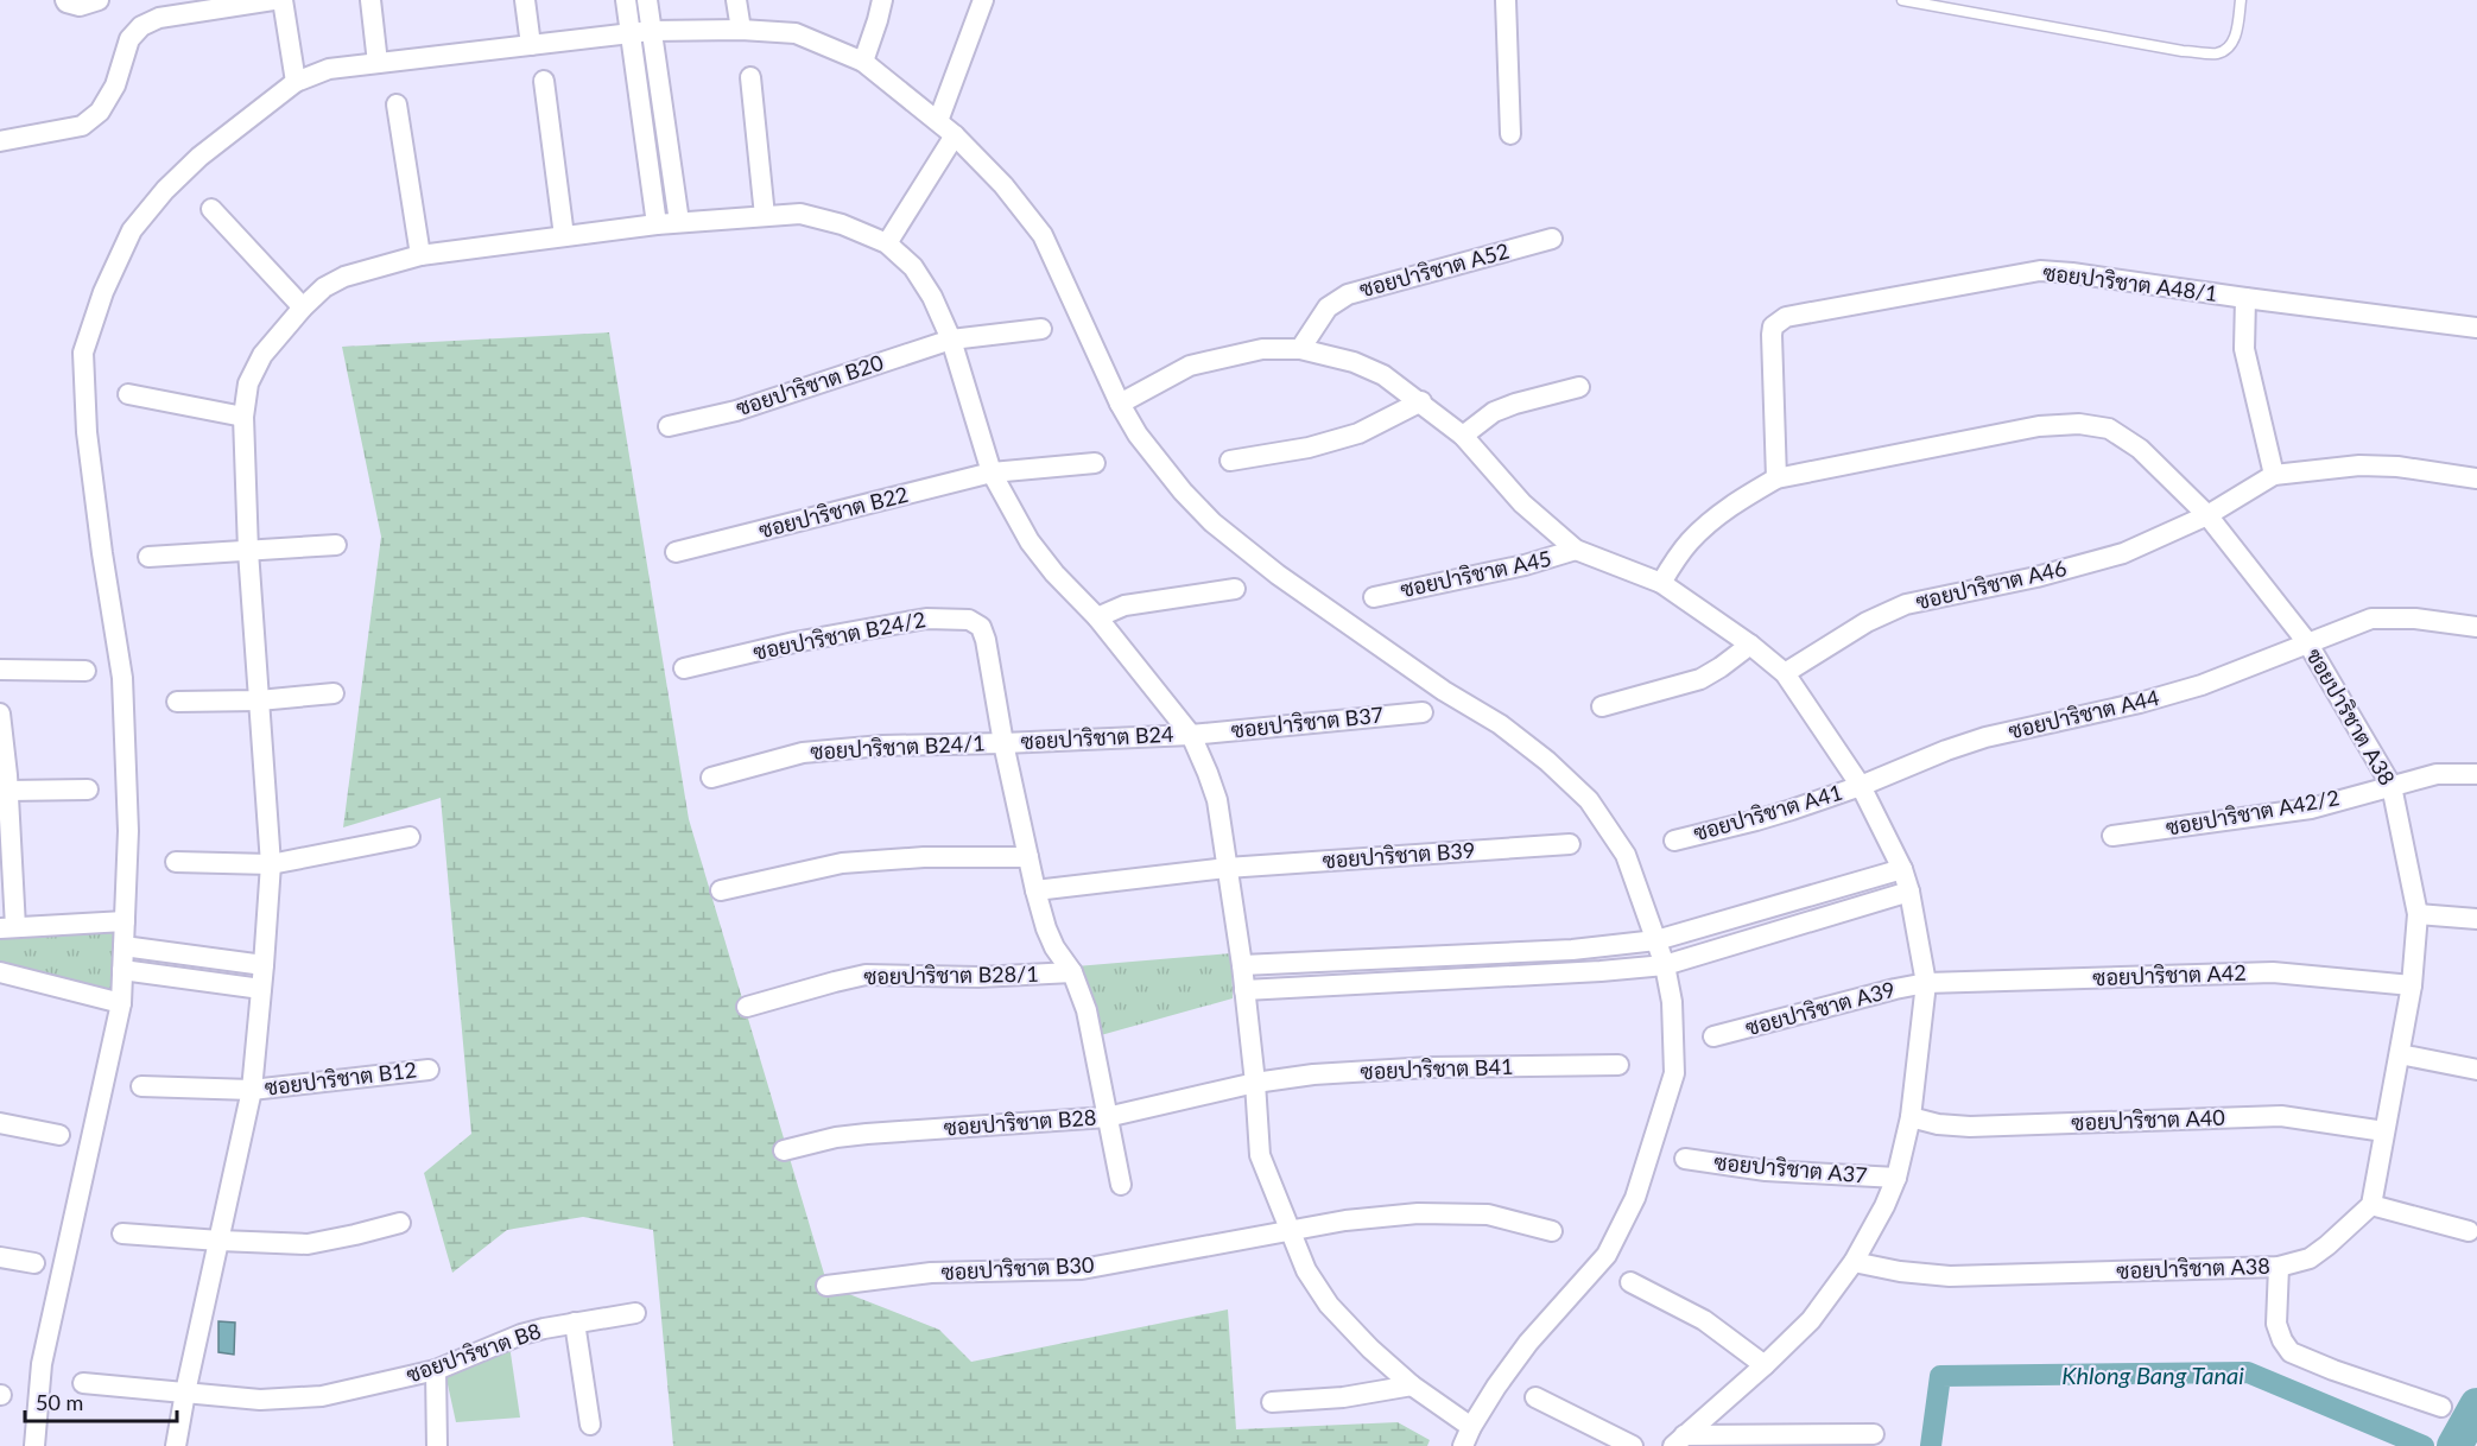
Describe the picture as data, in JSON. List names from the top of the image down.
{
  "streets": {
    "street": [
      "ซอยปาริชาต A52",
      "ซอยปาริชาต A48/1",
      "ซอยปาริชาต B20",
      "ซอยปาริชาต B22",
      "ซอยปาริชาต A45",
      "ซอยปาริชาต A46",
      "ซอยปาริชาต B24/2",
      "ซอยปาริชาต A44",
      "ซอยปาริชาต A38",
      "ซอยปาริชาต B37",
      "ซอยปาริชาต B24",
      "ซอยปาริชาต B24/1",
      "ซอยปาริชาต A41",
      "ซอยปาริชาต A42/2",
      "ซอยปาริชาต B39",
      "ซอยปาริชาต B28/1",
      "ซอยปาริชาต A42",
      "ซอยปาริชาต A39",
      "ซอยปาริชาต B41",
      "ซอยปาริชาต B12",
      "ซอยปาริชาต A40",
      "ซอยปาริชาต B28",
      "ซอยปาริชาต A37",
      "ซอยปาริชาต B30",
      "ซอยปาริชาต B8"
    ]
  },
  "crossings": [
    ["ซอยปาริชาต A48/1", "ซอยปาริชาต A38"],
    ["ซอยปาริชาต A46", "ซอยปาริชาต A38"],
    ["ซอยปาริชาต B24/2", "ซอยปาริชาต B24"],
    ["ซอยปาริชาต B24/2", "ซอยปาริชาต B24/1"],
    ["ซอยปาริชาต A44", "ซอยปาริชาต A38"],
    ["ซอยปาริชาต A44", "ซอยปาริชาต A41"],
    ["ซอยปาริชาต A38", "ซอยปาริชาต A42/2"],
    ["ซอยปาริชาต A38", "ซอยปาริชาต A42"],
    ["ซอยปาริชาต A38", "ซอยปาริชาต A40"],
    ["ซอยปาริชาต B37", "ซอยปาริชาต B24"],
    ["ซอยปาริชาต B24", "ซอยปาริชาต B24/1"],
    ["ซอยปาริชาต A42", "ซอยปาริชาต A39"],
    ["ซอยปาริชาต B41", "ซอยปาริชาต B28"]
  ],
  "water": ["Khlong Bang Tanai"],
  "scale_bar": "50 m"
}
